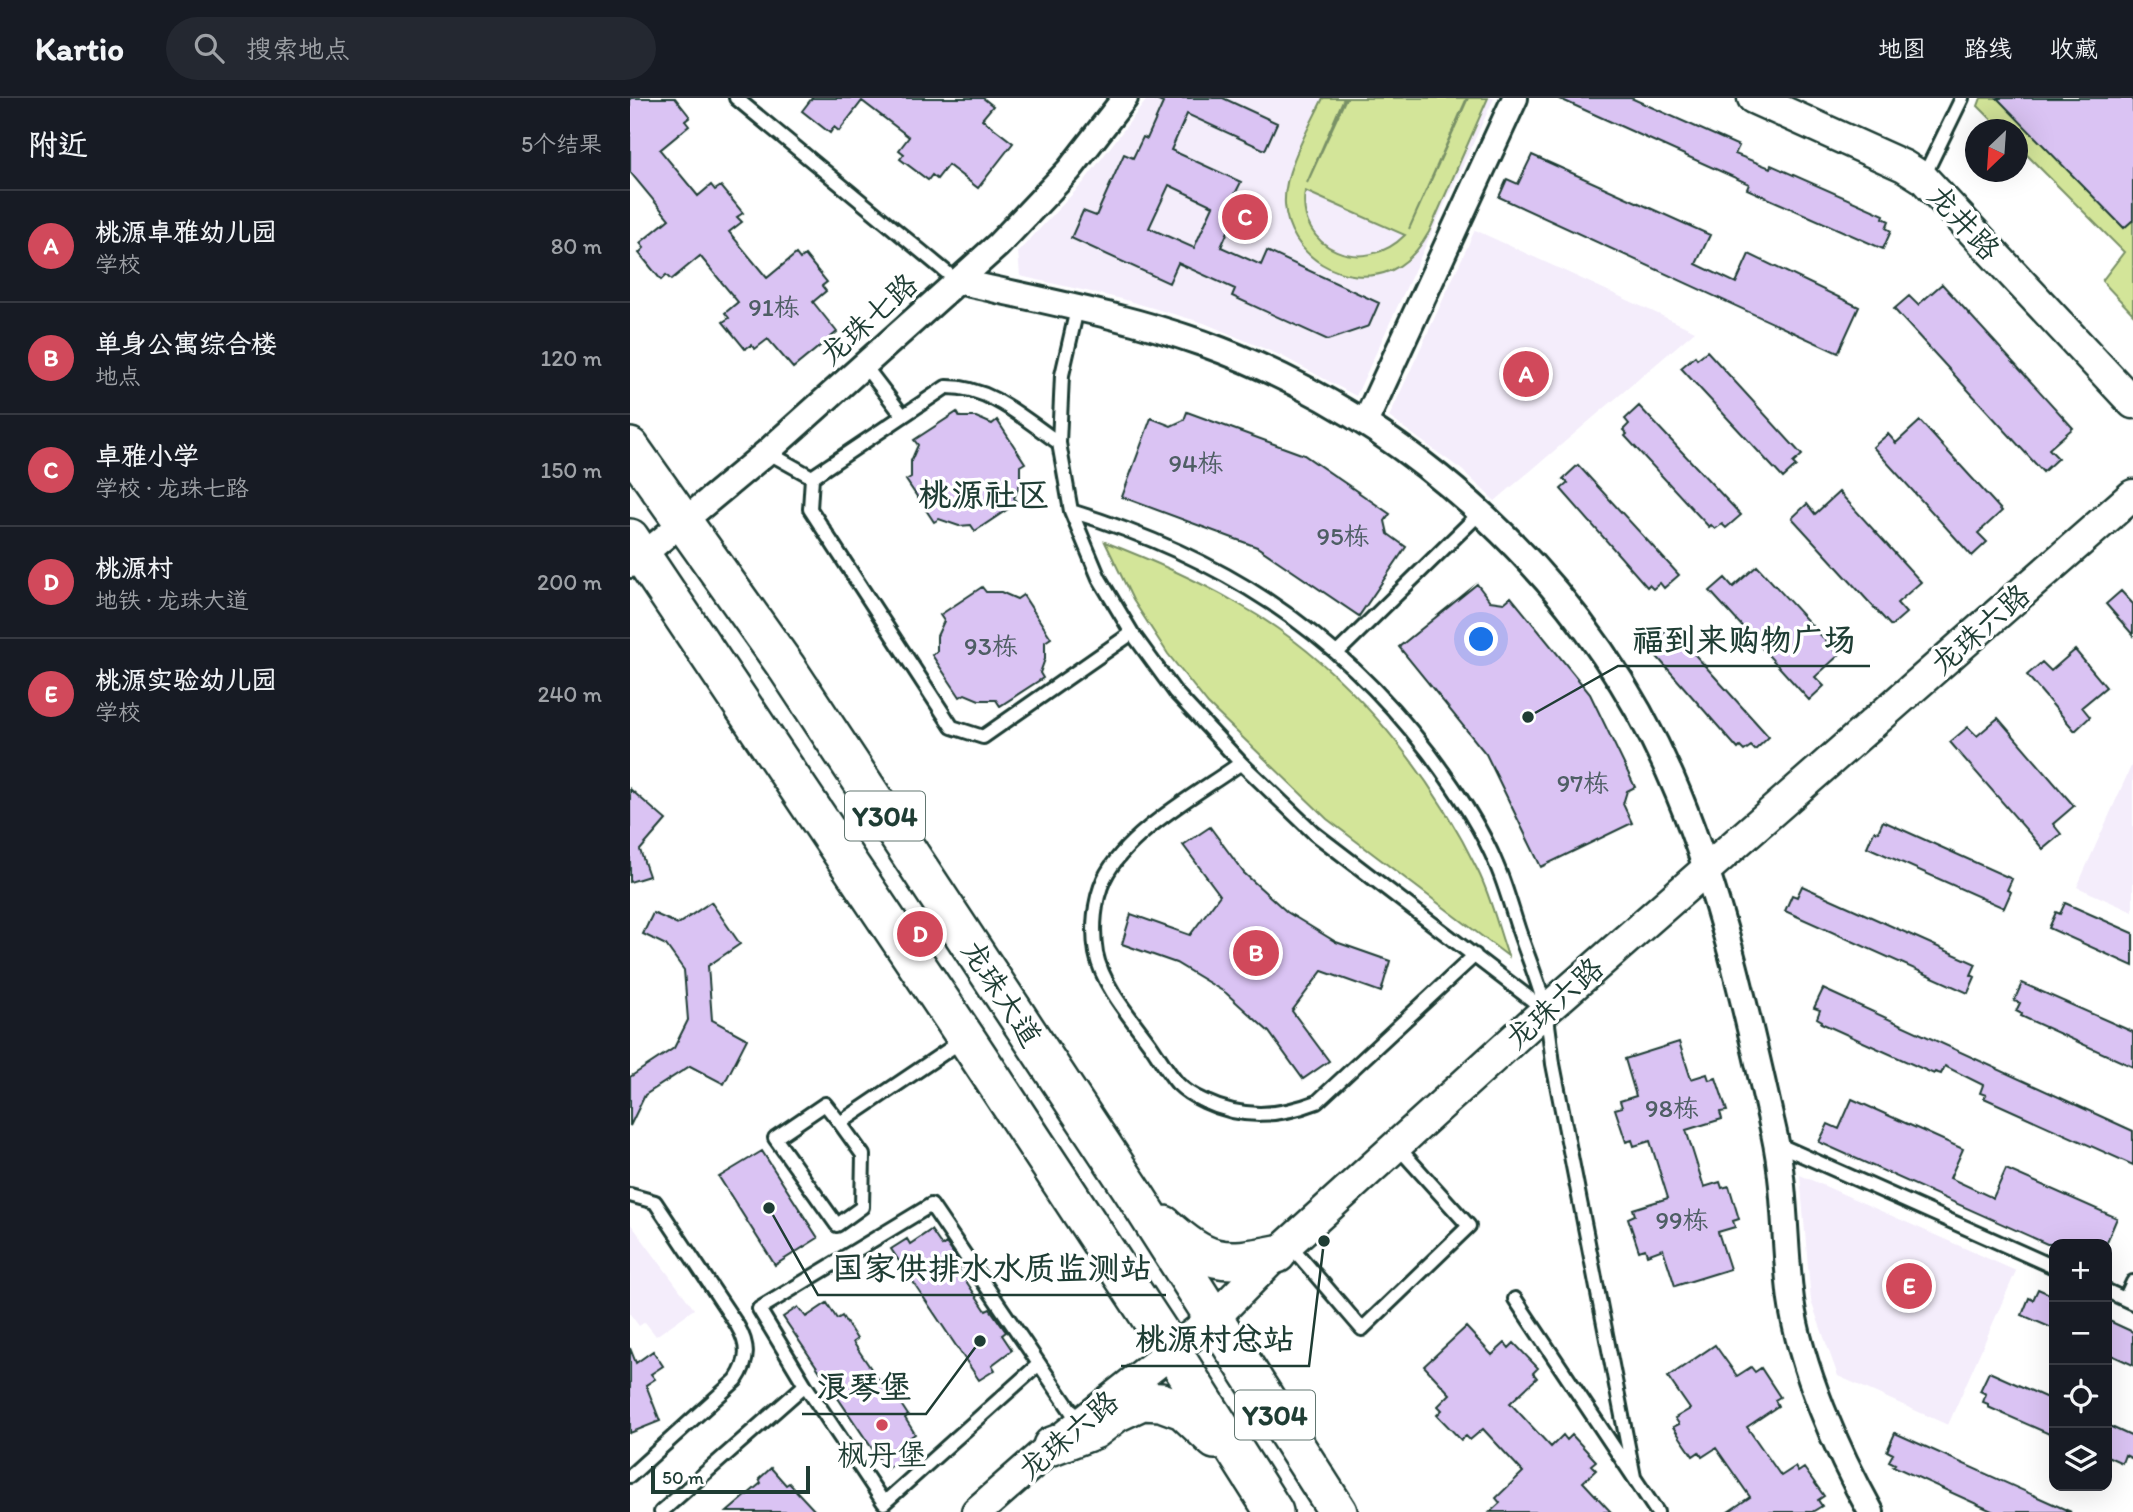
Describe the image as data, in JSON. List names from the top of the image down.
{
  "streets": {
    "main road": ["Y304", "龙珠大道"],
    "street": ["龙井路", "龙珠七路", "龙珠六路"]
  },
  "crossings": [
    ["龙珠七路", "龙珠大道"],
    ["龙珠六路", "龙珠大道"]
  ],
  "districts": ["桃源社区"],
  "places": [
    "福到来购物广场",
    "国家供排水水质监测站",
    "桃源村总站",
    "浪琴堡",
    "枫丹堡"
  ],
  "house_numbers": [
    "91栋",
    "94栋",
    "95栋",
    "93栋",
    "97栋",
    "98栋",
    "99栋"
  ],
  "scale_bar": "50 m",
  "north": "bottom left",
  "page": {
    "header": "Kartio",
    "search": "搜索地点",
    "nav": ["地图", "路线", "收藏"],
    "heading": ["附近", "5个结果"],
    "list": [
      {
        "mark": "A",
        "name": "桃源卓雅幼儿园",
        "note": "学校",
        "value": "80 m"
      },
      {
        "mark": "B",
        "name": "单身公寓综合楼",
        "note": "地点",
        "value": "120 m"
      },
      {
        "mark": "C",
        "name": "卓雅小学",
        "note": "学校 · 龙珠七路",
        "value": "150 m"
      },
      {
        "mark": "D",
        "name": "桃源村",
        "note": "地铁 · 龙珠大道",
        "value": "200 m"
      },
      {
        "mark": "E",
        "name": "桃源实验幼儿园",
        "note": "学校",
        "value": "240 m"
      }
    ],
    "pins": [
      "C",
      "A",
      "D",
      "B",
      "E"
    ],
    "map_buttons": ["+", "−"],
    "scale": "50 m"
  }
}
